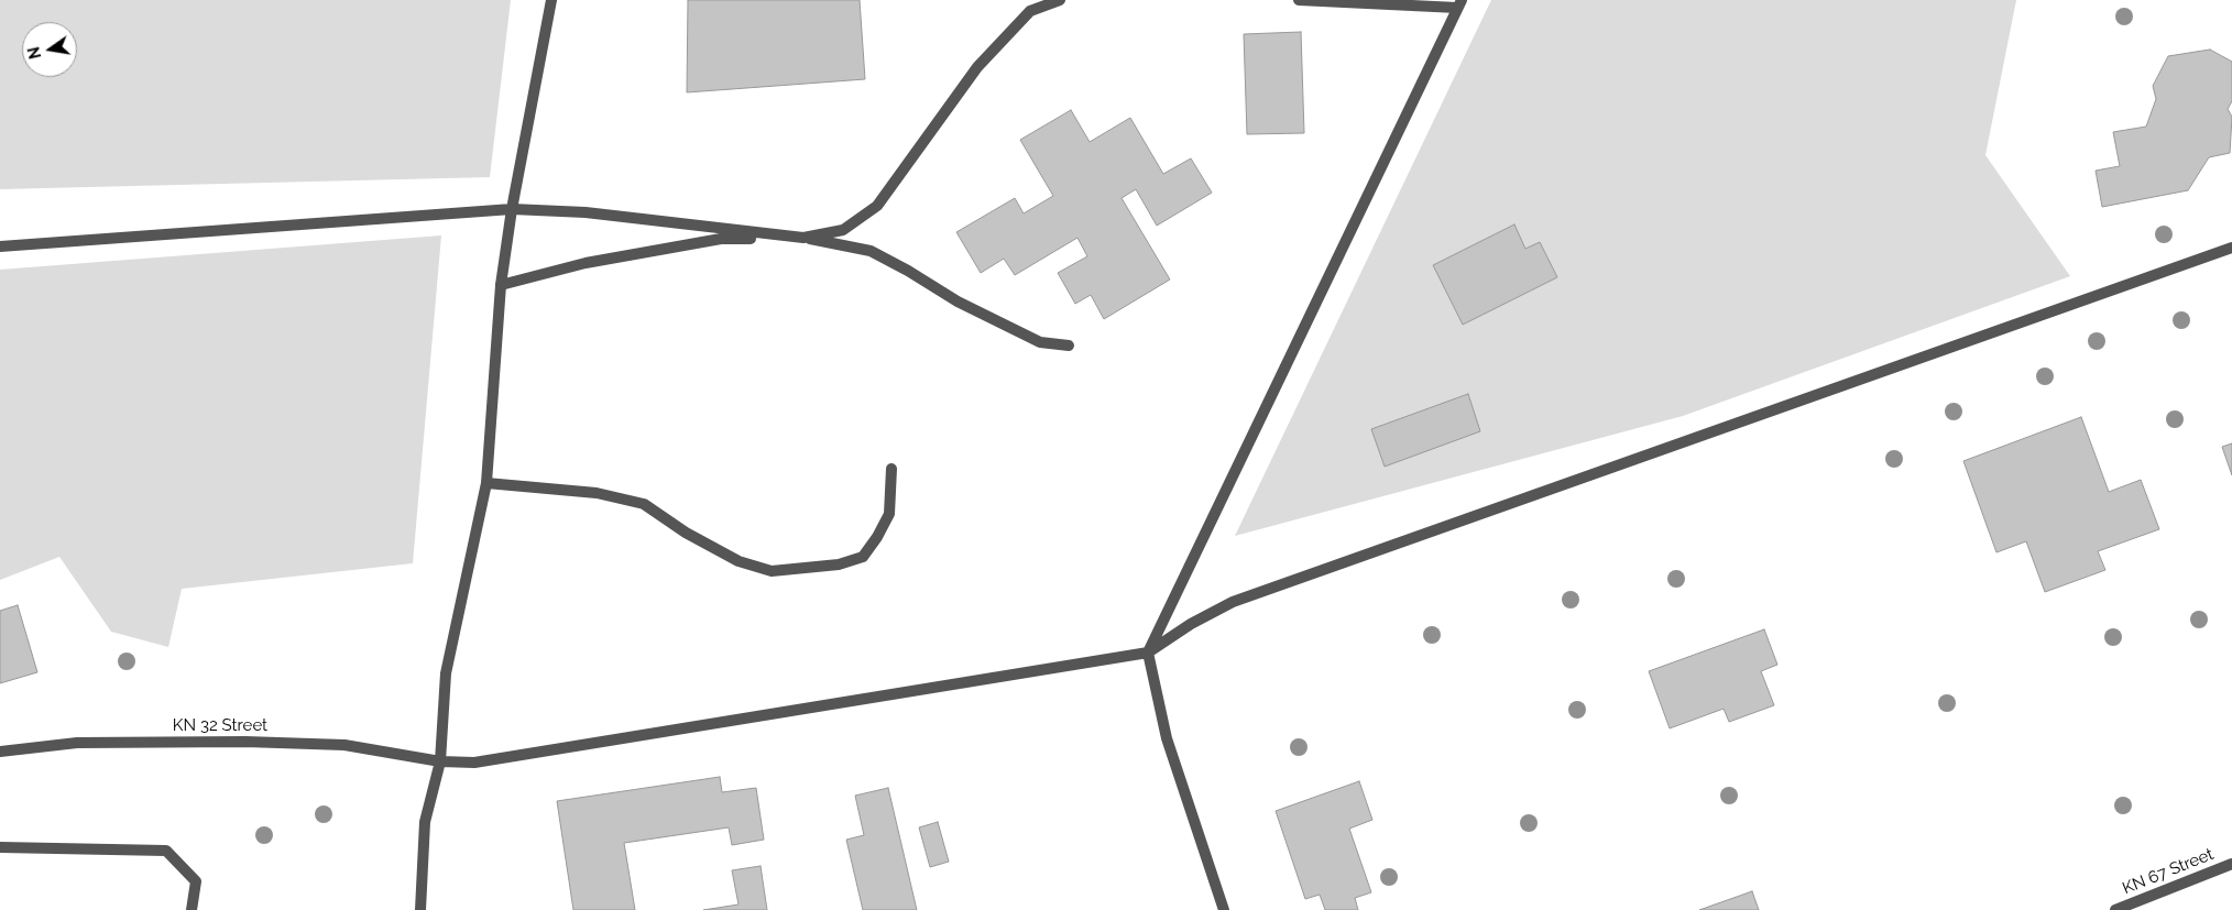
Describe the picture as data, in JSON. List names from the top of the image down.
{
  "streets": {
    "street": ["KN 32 Street", "KN 67 Street"]
  },
  "north": "left"
}
